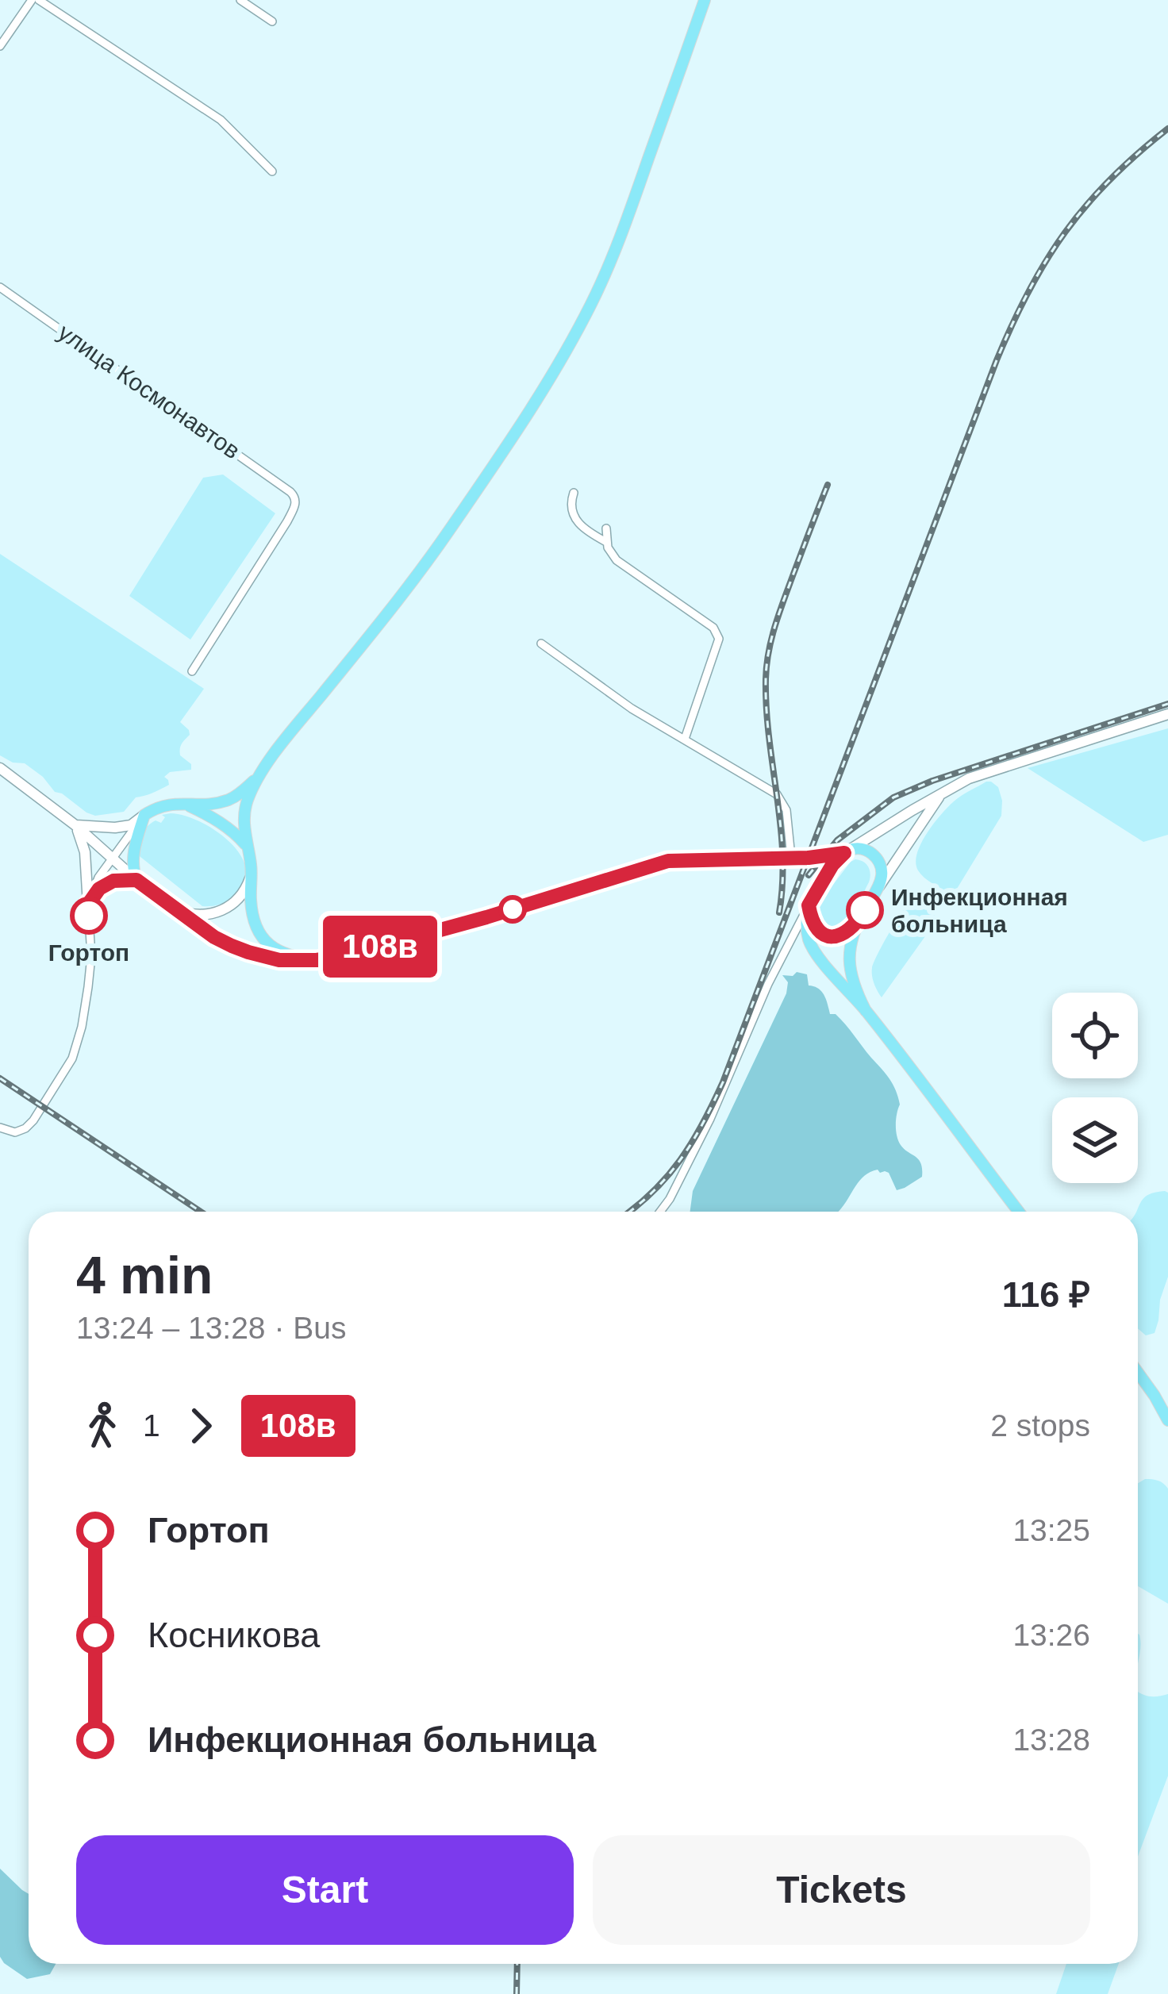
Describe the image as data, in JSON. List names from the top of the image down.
{
  "streets": {
    "street": ["улица Космонавтов"]
  },
  "places": ["Инфекционная больница", "Гортоп"],
  "lines": ["bus line 108в"],
  "page": {
    "on_map": "108в",
    "heading": ["4 min", "13:24 – 13:28 · Bus", "116 ₽"],
    "legs": ["1", "108в", "2 stops"],
    "list": [
      {
        "name": "Гортоп",
        "value": "13:25"
      },
      {
        "name": "Косникова",
        "value": "13:26"
      },
      {
        "name": "Инфекционная больница",
        "value": "13:28"
      }
    ],
    "buttons": ["Start", "Tickets"]
  }
}
